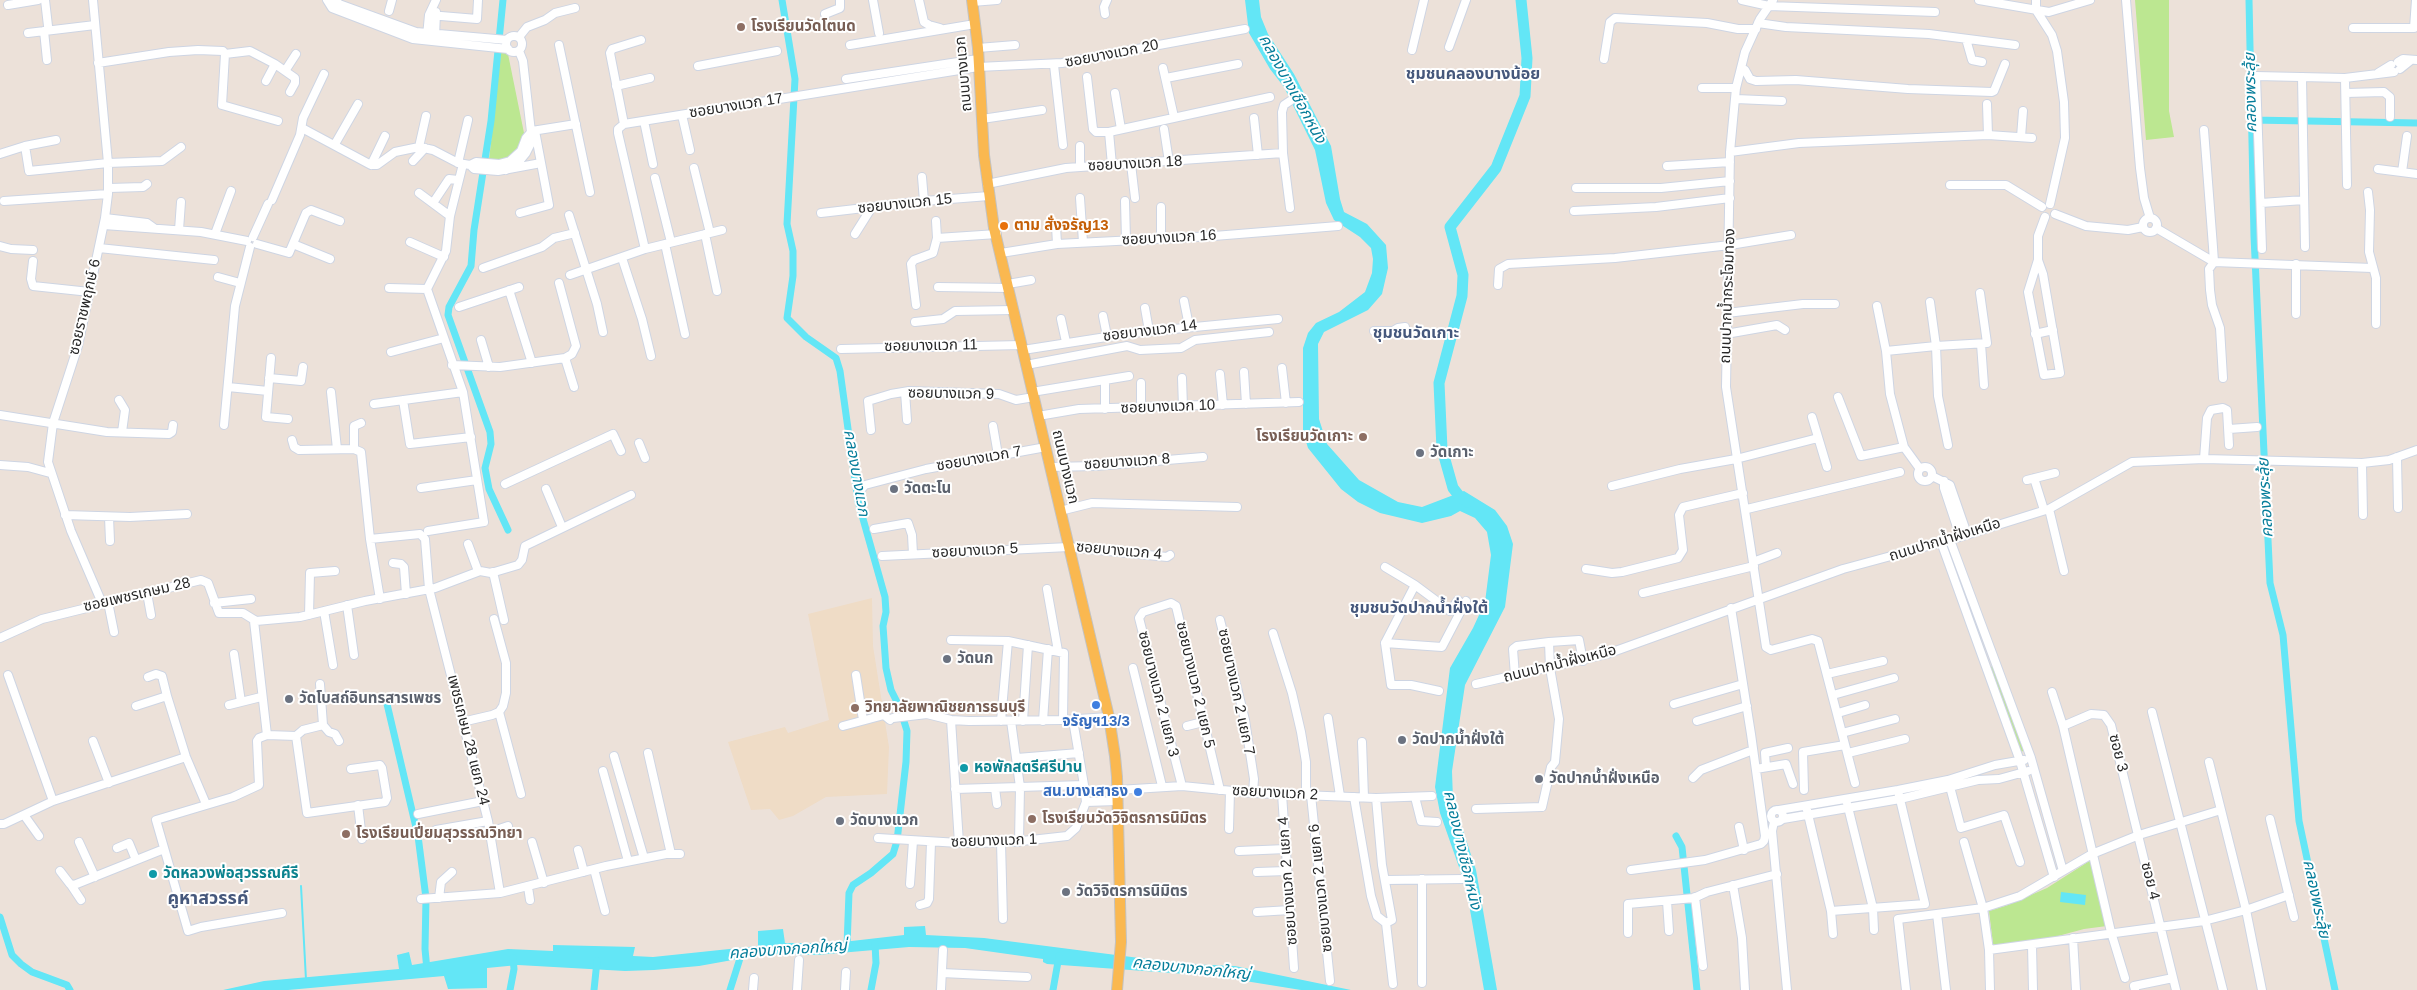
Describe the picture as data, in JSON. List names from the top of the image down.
{
  "streets": {
    "main road": ["ถนนบางแวก"],
    "street": [
      "ซอยบางแวก 20",
      "ซอยบางแวก 17",
      "ซอยบางแวก 18",
      "ซอยบางแวก 15",
      "ซอยบางแวก 16",
      "ถนนปากน้ำกระโจมทอง",
      "ซอยราชพฤกษ์ 6",
      "ซอยบางแวก 14",
      "ซอยบางแวก 11",
      "ซอยบางแวก 9",
      "ซอยบางแวก 10",
      "ซอยบางแวก 7",
      "ซอยบางแวก 8",
      "ถนนปากน้ำฝั่งเหนือ",
      "ซอยบางแวก 5",
      "ซอยบางแวก 4",
      "ซอยเพชรเกษม 28",
      "ซอยบางแวก 2 แยก 5",
      "ซอยบางแวก 2 แยก 7",
      "ซอยบางแวก 2 แยก 3",
      "เพชรเกษม 28 แยก 24",
      "ซอย 3",
      "ซอยบางแวก 2",
      "ซอยบางแวก 1",
      "ซอยบางแวก 2 แยก 4",
      "ซอย 4",
      "ซอยบางแวก 2 แยก 6"
    ]
  },
  "crossings": [
    ["ซอยบางแวก 20", "ถนนบางแวก"],
    ["ซอยบางแวก 20", "ซอยบางแวก 17"],
    ["ถนนบางแวก", "ซอยบางแวก 17"],
    ["ถนนบางแวก", "ซอยบางแวก 18"],
    ["ถนนบางแวก", "ซอยบางแวก 15"],
    ["ถนนบางแวก", "ซอยบางแวก 16"],
    ["ถนนบางแวก", "ซอยบางแวก 14"],
    ["ถนนบางแวก", "ซอยบางแวก 11"],
    ["ถนนบางแวก", "ซอยบางแวก 9"],
    ["ถนนบางแวก", "ซอยบางแวก 10"],
    ["ถนนบางแวก", "ซอยบางแวก 7"],
    ["ถนนบางแวก", "ซอยบางแวก 8"],
    ["ถนนบางแวก", "ซอยบางแวก 5"],
    ["ถนนบางแวก", "ซอยบางแวก 4"],
    ["ถนนบางแวก", "ซอยบางแวก 2"],
    ["ถนนปากน้ำกระโจมทอง", "ถนนปากน้ำฝั่งเหนือ"],
    ["ซอยราชพฤกษ์ 6", "ซอยเพชรเกษม 28"],
    ["ซอยบางแวก 14", "ซอยบางแวก 11"],
    ["ซอยบางแวก 5", "ซอยบางแวก 4"],
    ["ซอยบางแวก 2 แยก 5", "ซอยบางแวก 2 แยก 3"],
    ["ซอยบางแวก 2 แยก 5", "ซอยบางแวก 2"],
    ["ซอยบางแวก 2 แยก 7", "ซอยบางแวก 2"],
    ["ซอยบางแวก 2 แยก 3", "ซอยบางแวก 2"],
    ["ซอย 3", "ซอย 4"],
    ["ซอยบางแวก 2", "ซอยบางแวก 2 แยก 4"],
    ["ซอยบางแวก 2", "ซอยบางแวก 2 แยก 6"]
  ],
  "districts": [
    "ชุมชนคลองบางน้อย",
    "ชุมชนวัดเกาะ",
    "ชุมชนวัดปากน้ำฝั่งใต้",
    "คูหาสวรรค์"
  ],
  "water": [
    "คลองบางเชือกหนัง",
    "คลองพระลุ้ย",
    "คลองบางแวก",
    "คลองบางกอกใหญ่"
  ],
  "places": [
    "โรงเรียนวัดโตนด",
    "ตาม สั่งจรัญ13",
    "โรงเรียนวัดเกาะ",
    "วัดเกาะ",
    "วัดตะโน",
    "วัดนก",
    "วัดโบสถ์อินทรสารเพชร",
    "จรัญฯ13/3",
    "วิทยาลัยพาณิชยการธนบุรี",
    "วัดปากน้ำฝั่งใต้",
    "หอพักสตรีศรีปาน",
    "วัดปากน้ำฝั่งเหนือ",
    "สน.บางเสาธง",
    "โรงเรียนวัดวิจิตรการนิมิตร",
    "วัดบางแวก",
    "โรงเรียนเปี่ยมสุวรรณวิทยา",
    "วัดหลวงพ่อสุวรรณคีรี",
    "วัดวิจิตรการนิมิตร"
  ]
}
